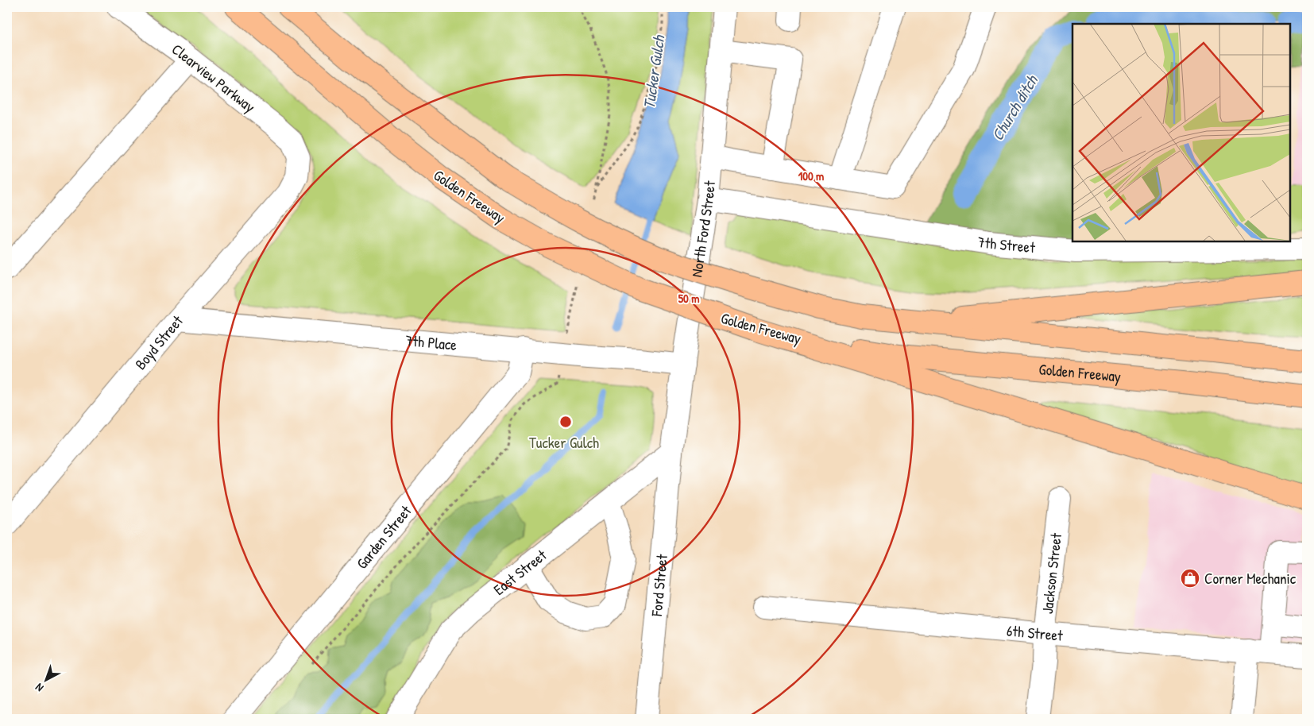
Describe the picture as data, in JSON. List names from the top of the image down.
{
  "streets": {
    "highway": ["Golden Freeway"],
    "street": [
      "Clearview Parkway",
      "North Ford Street",
      "7th Street",
      "7th Place",
      "Boyd Street",
      "Garden Street",
      "East Street",
      "Jackson Street",
      "Ford Street",
      "6th Street"
    ]
  },
  "crossings": [
    ["Clearview Parkway", "Boyd Street"],
    ["North Ford Street", "7th Street"],
    ["North Ford Street", "7th Place"],
    ["North Ford Street", "East Street"],
    ["North Ford Street", "Ford Street"],
    ["7th Place", "Boyd Street"],
    ["7th Place", "Garden Street"],
    ["East Street", "Ford Street"],
    ["Jackson Street", "6th Street"]
  ],
  "water": ["Tucker Gulch", "Church ditch"],
  "parks": ["Tucker Gulch"],
  "places": {
    "shop": ["Corner Mechanic"]
  },
  "north": "bottom left",
  "rings": ["100 m", "50 m"]
}
